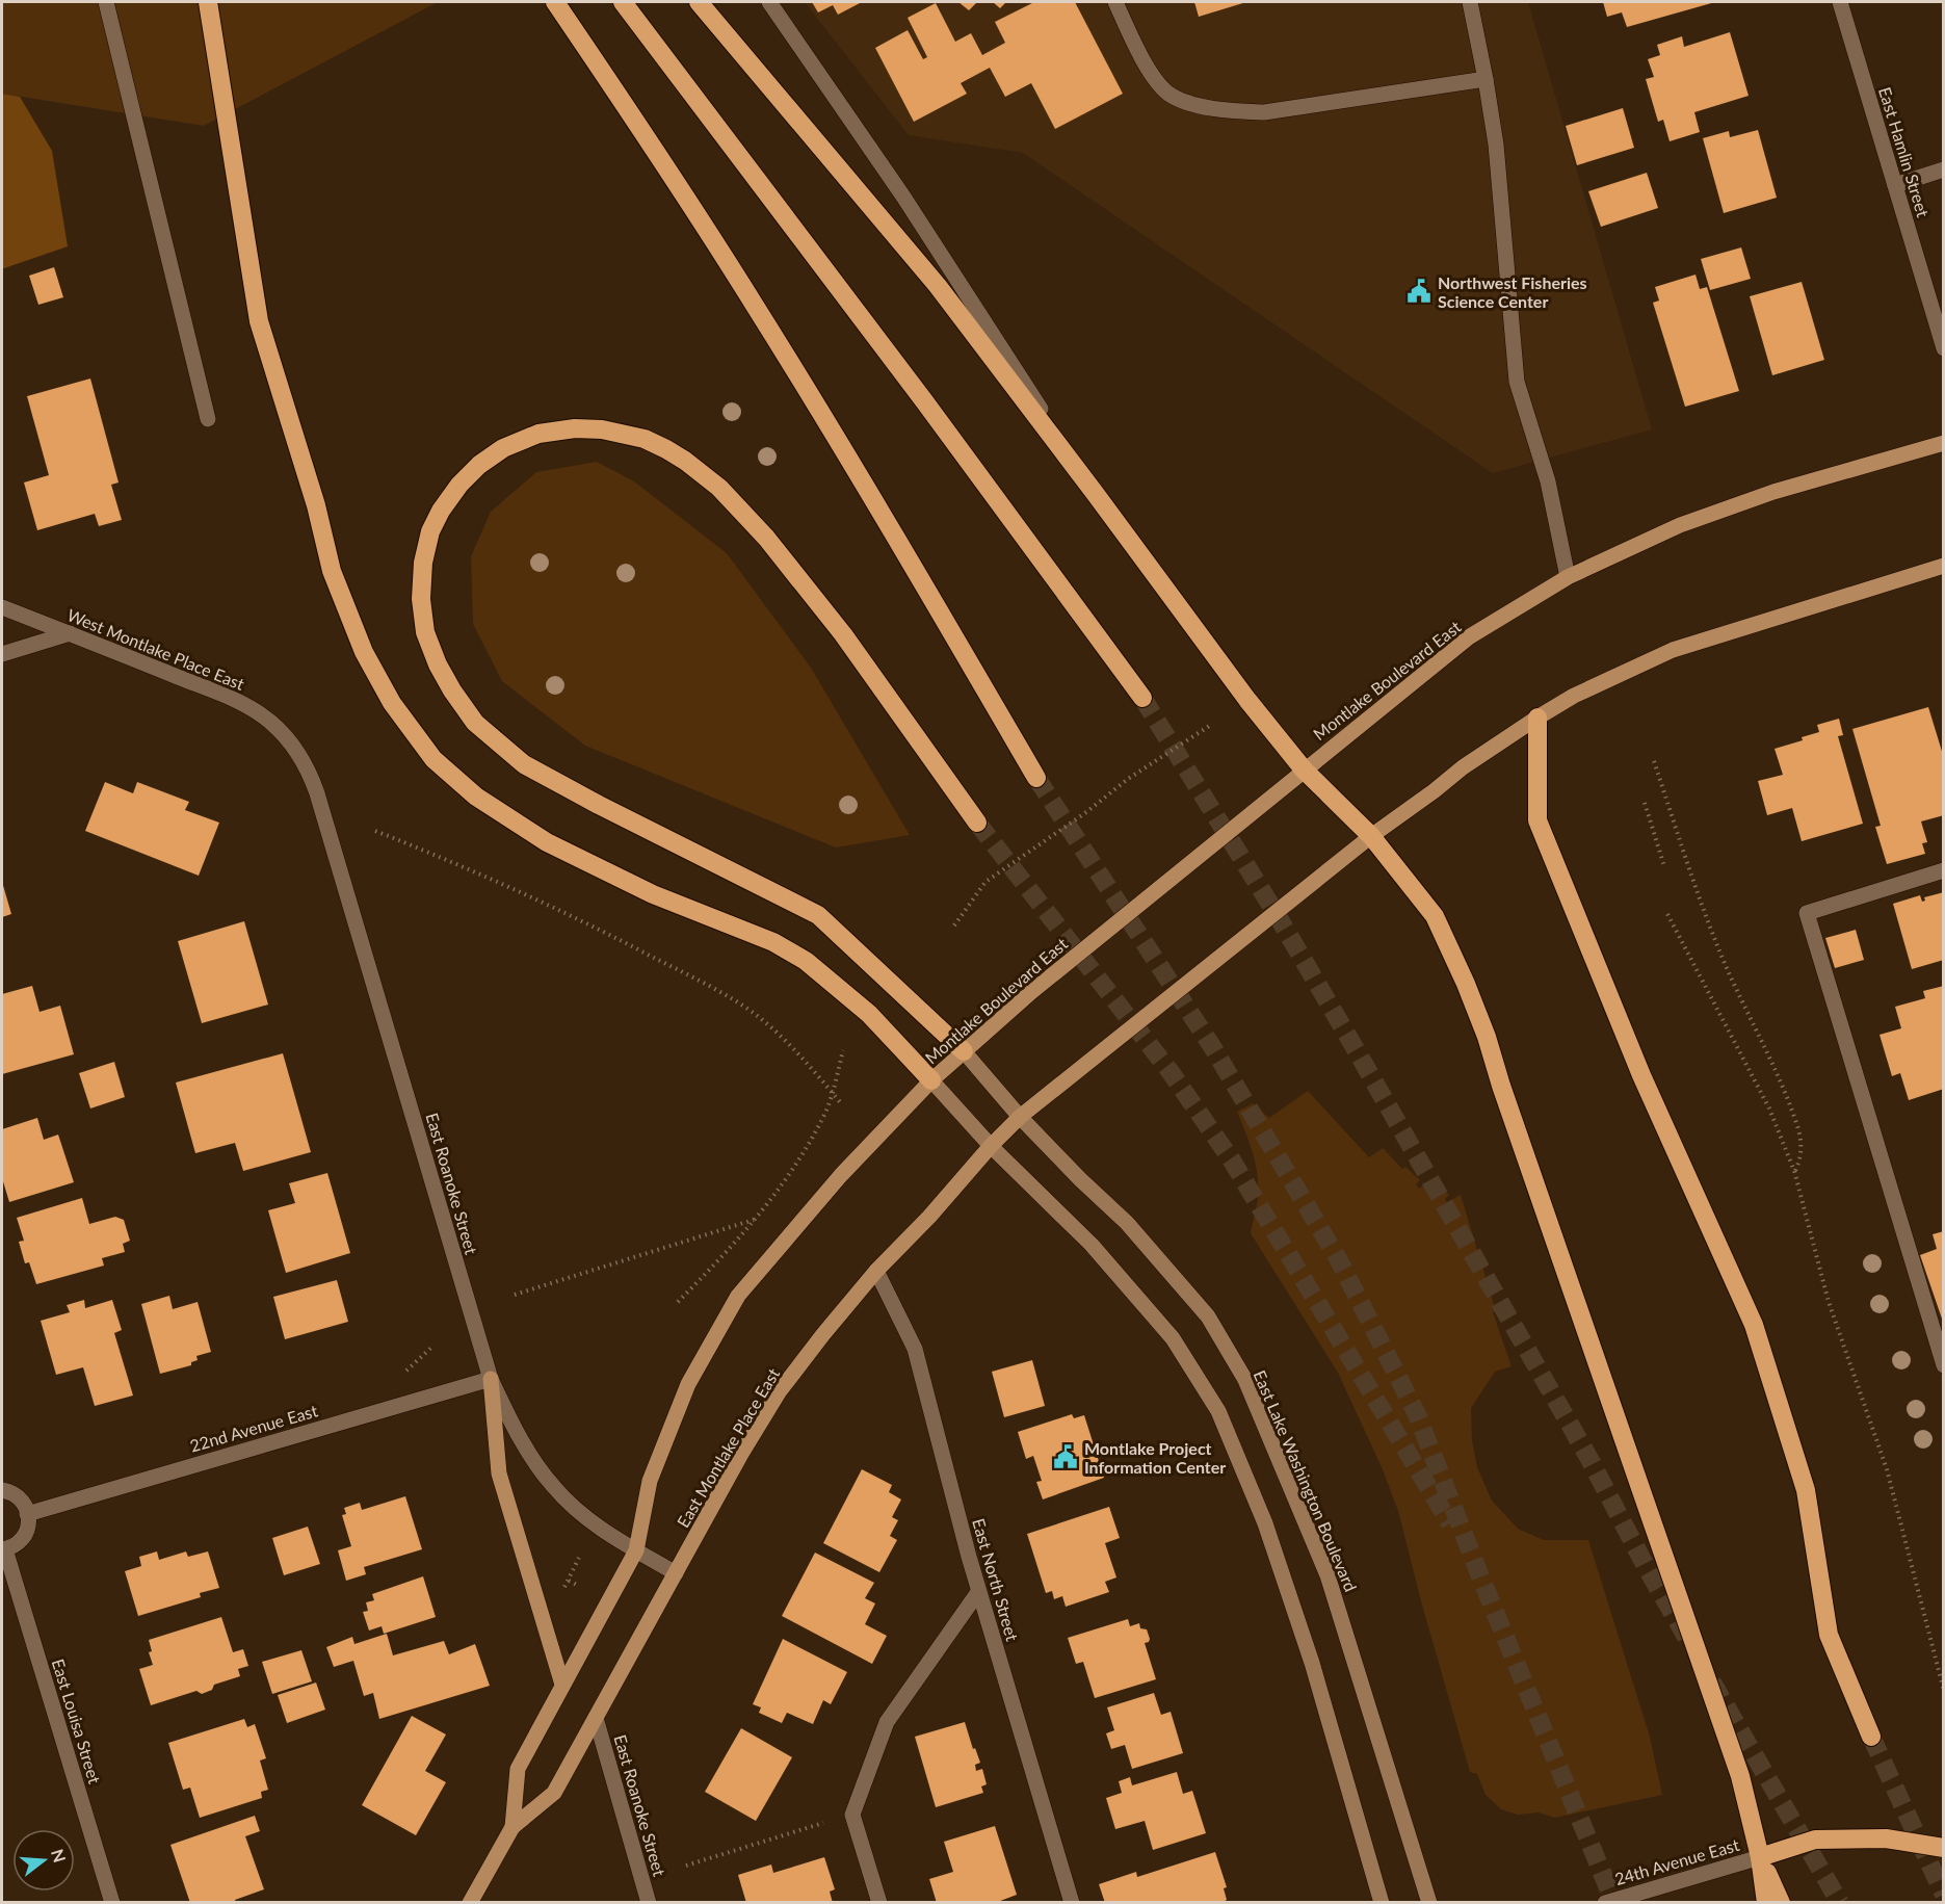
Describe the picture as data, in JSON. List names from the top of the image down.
{
  "streets": {
    "main road": ["Montlake Boulevard East", "East Montlake Place East", "East Lake Washington Boulevard"],
    "street": [
      "East Hamlin Street",
      "West Montlake Place East",
      "East Roanoke Street",
      "22nd Avenue East",
      "East North Street",
      "East Louisa Street",
      "24th Avenue East"
    ]
  },
  "crossings": [
    ["West Montlake Place East", "East Roanoke Street"],
    ["Montlake Boulevard East", "East Montlake Place East"],
    ["Montlake Boulevard East", "East Lake Washington Boulevard"],
    ["East Roanoke Street", "22nd Avenue East"],
    ["East Roanoke Street", "East Montlake Place East"],
    ["East Montlake Place East", "East Lake Washington Boulevard"],
    ["East Montlake Place East", "East North Street"]
  ],
  "places": {
    "public building": ["Northwest Fisheries Science Center", "Montlake Project Information Center"]
  },
  "north": "right"
}
